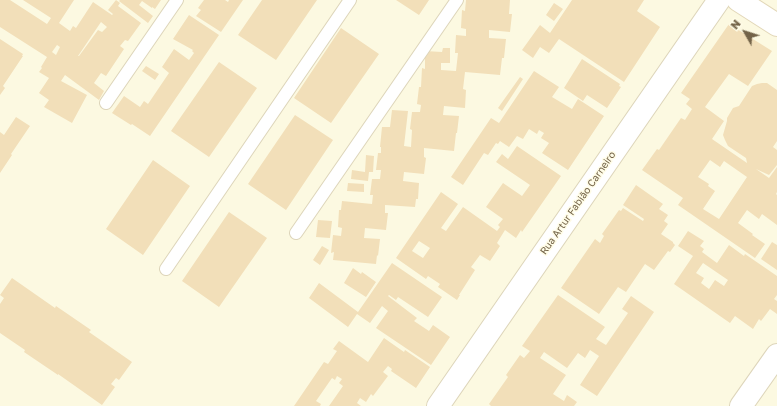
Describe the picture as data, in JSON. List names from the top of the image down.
{
  "streets": {
    "street": ["Rua Artur Fabião Carneiro"]
  },
  "north": "top left"
}
